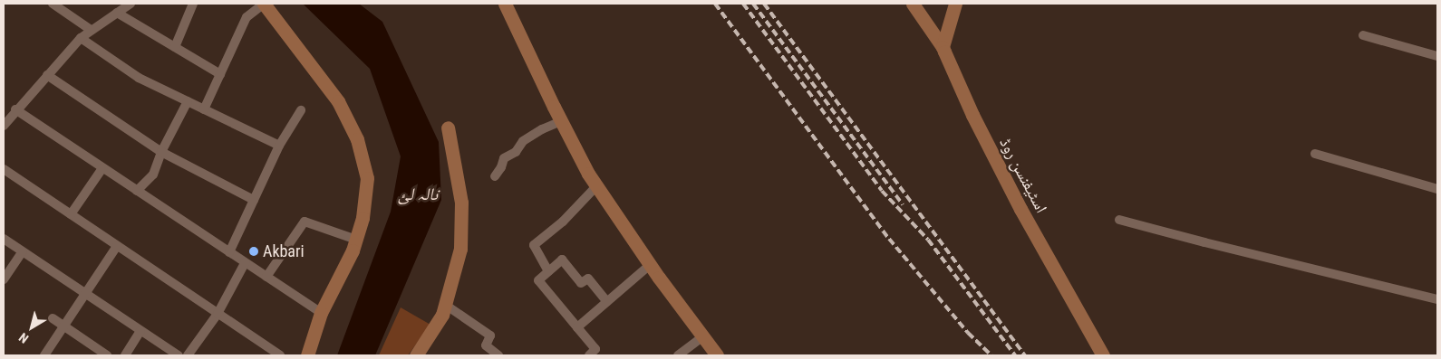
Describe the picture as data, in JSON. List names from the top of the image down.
{
  "streets": {
    "street": ["اسٹیفنسن روڈ"]
  },
  "water": ["نالہ لئ"],
  "places": ["Akbari"],
  "north": "bottom left"
}
